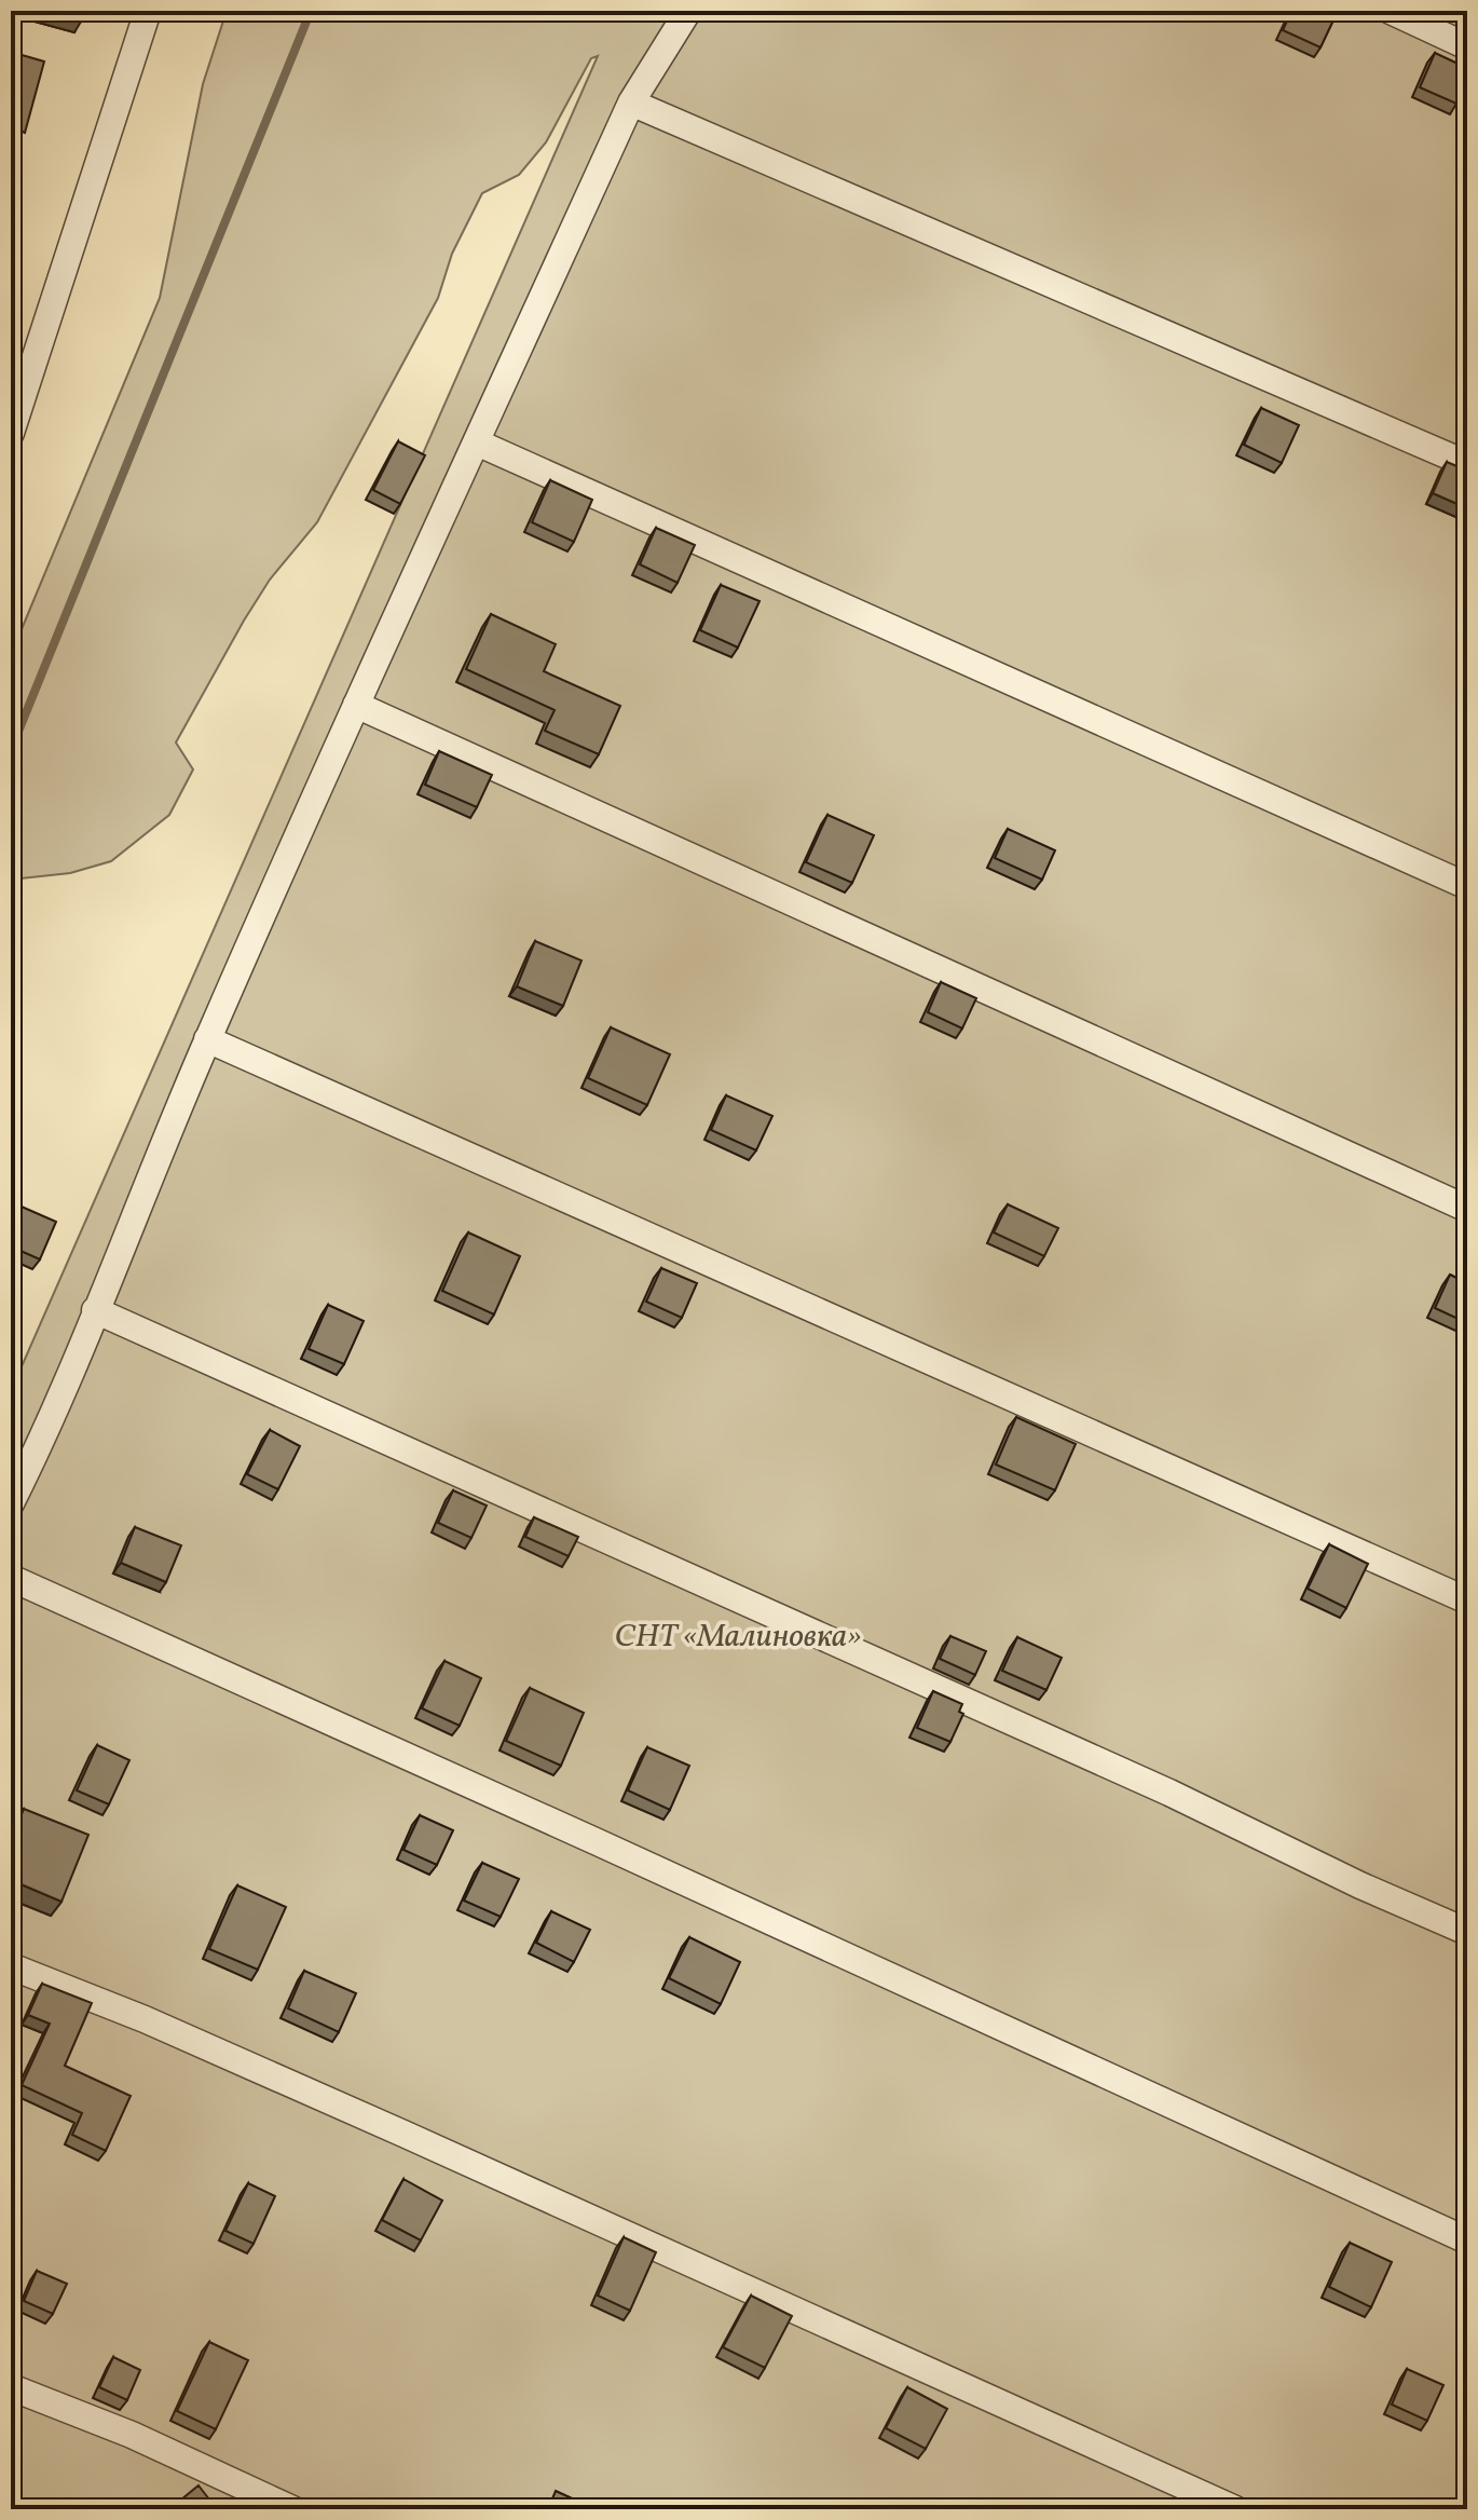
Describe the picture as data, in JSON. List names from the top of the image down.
{
  "parks": ["СНТ «Малиновка»"]
}
